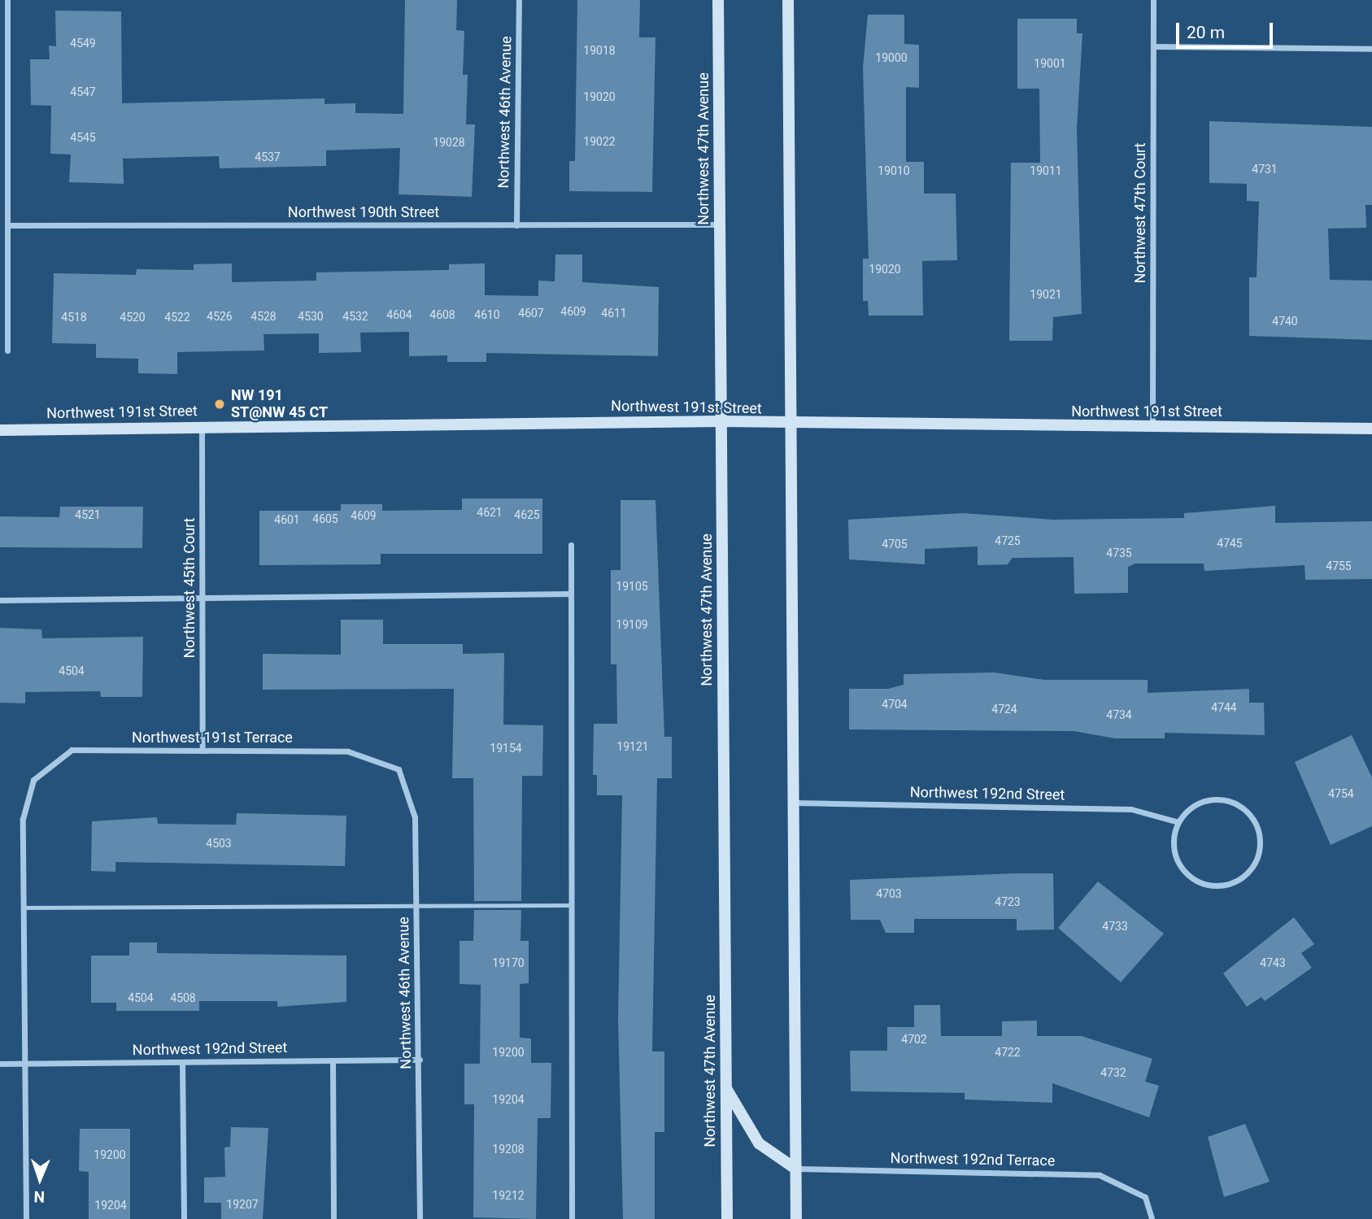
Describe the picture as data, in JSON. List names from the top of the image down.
{
  "streets": {
    "main road": ["Northwest 47th Avenue", "Northwest 191st Street"],
    "street": [
      "Northwest 46th Avenue",
      "Northwest 190th Street",
      "Northwest 47th Court",
      "Northwest 45th Court",
      "Northwest 191st Terrace",
      "Northwest 192nd Street",
      "Northwest 192nd Terrace"
    ]
  },
  "crossings": [
    ["Northwest 46th Avenue", "Northwest 190th Street"],
    ["Northwest 46th Avenue", "Northwest 191st Terrace"],
    ["Northwest 46th Avenue", "Northwest 192nd Street"],
    ["Northwest 47th Avenue", "Northwest 190th Street"],
    ["Northwest 47th Avenue", "Northwest 191st Street"],
    ["Northwest 47th Court", "Northwest 191st Street"],
    ["Northwest 191st Street", "Northwest 45th Court"],
    ["Northwest 45th Court", "Northwest 191st Terrace"]
  ],
  "places": ["NW 191 ST@NW 45 CT"],
  "house_numbers": [
    "4549",
    "19018",
    "19000",
    "19001",
    "4547",
    "19020",
    "4545",
    "19022",
    "19028",
    "4537",
    "4731",
    "19010",
    "19011",
    "19020",
    "19021",
    "4609",
    "4607",
    "4611",
    "4604",
    "4608",
    "4610",
    "4526",
    "4528",
    "4530",
    "4532",
    "4518",
    "4520",
    "4522",
    "4740",
    "4621",
    "4521",
    "4625",
    "4609",
    "4605",
    "4601",
    "4725",
    "4745",
    "4705",
    "4735",
    "4755",
    "19105",
    "19109",
    "4504",
    "4704",
    "4744",
    "4724",
    "4734",
    "19121",
    "19154",
    "4754",
    "4503",
    "4703",
    "4723",
    "4733",
    "19170",
    "4743",
    "4504",
    "4508",
    "4702",
    "19200",
    "4722",
    "4732",
    "19204",
    "19208",
    "19200",
    "19212",
    "19207",
    "19204"
  ],
  "scale_bar": "20 m",
  "north": "bottom"
}
